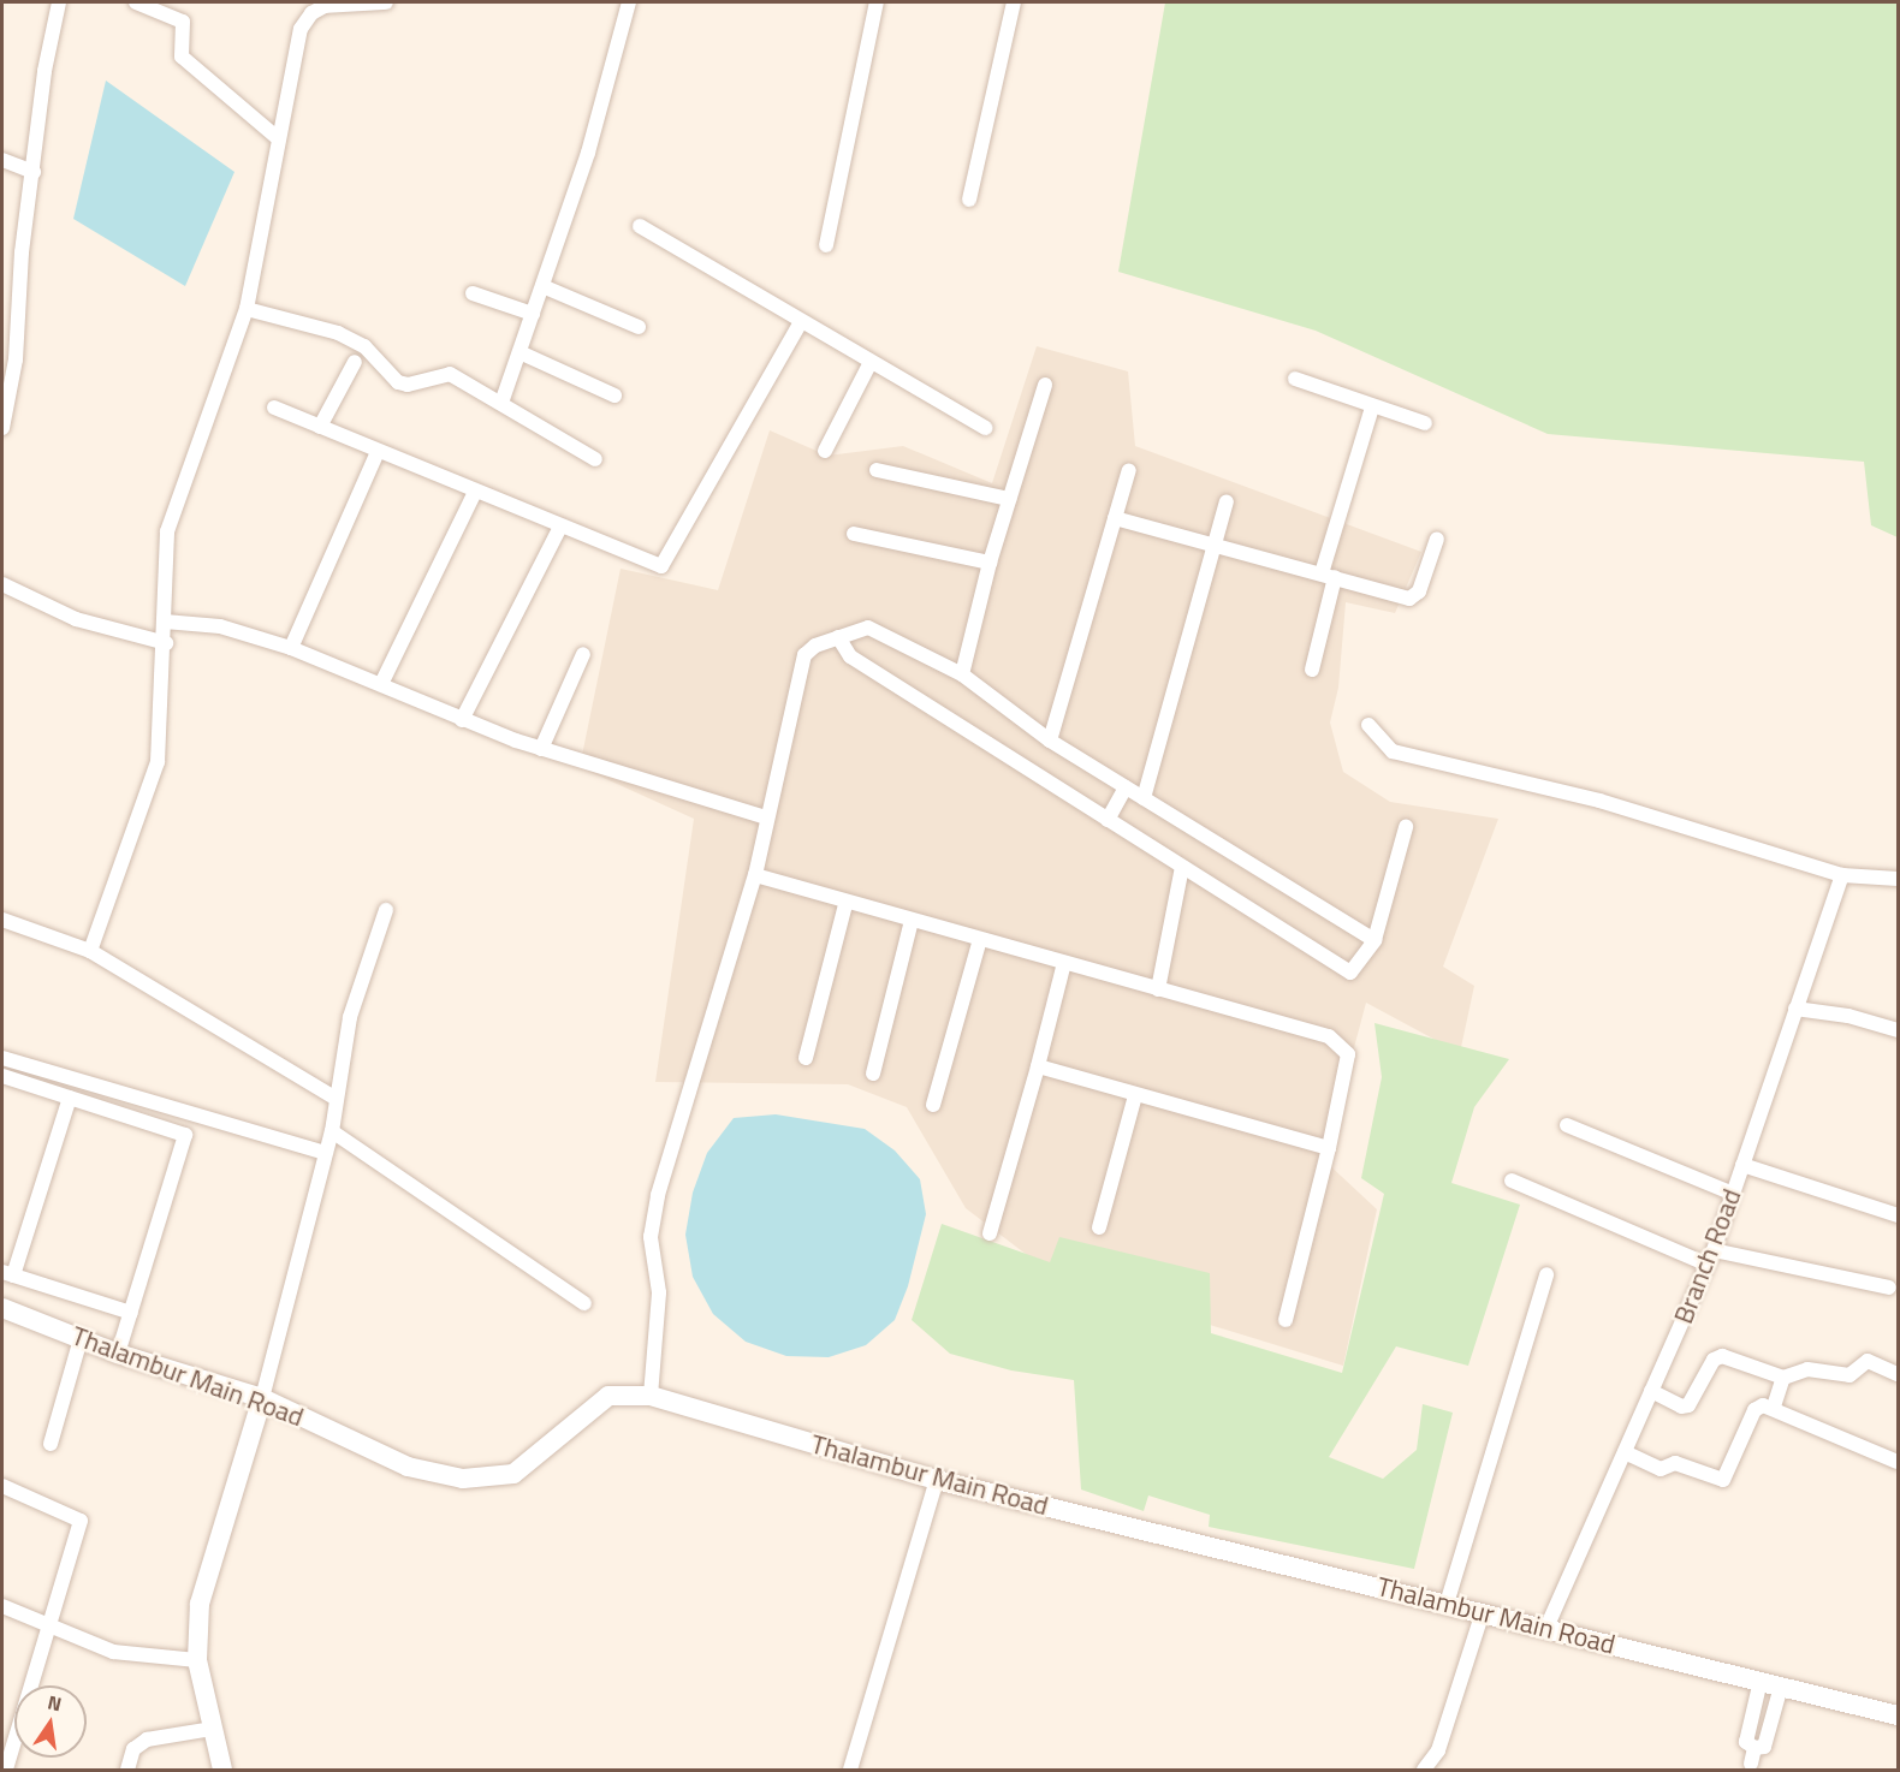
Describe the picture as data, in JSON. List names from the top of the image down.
{
  "streets": {
    "street": ["Branch Road", "Thalambur Main Road"]
  },
  "crossings": [
    ["Branch Road", "Thalambur Main Road"]
  ],
  "north": "top"
}
